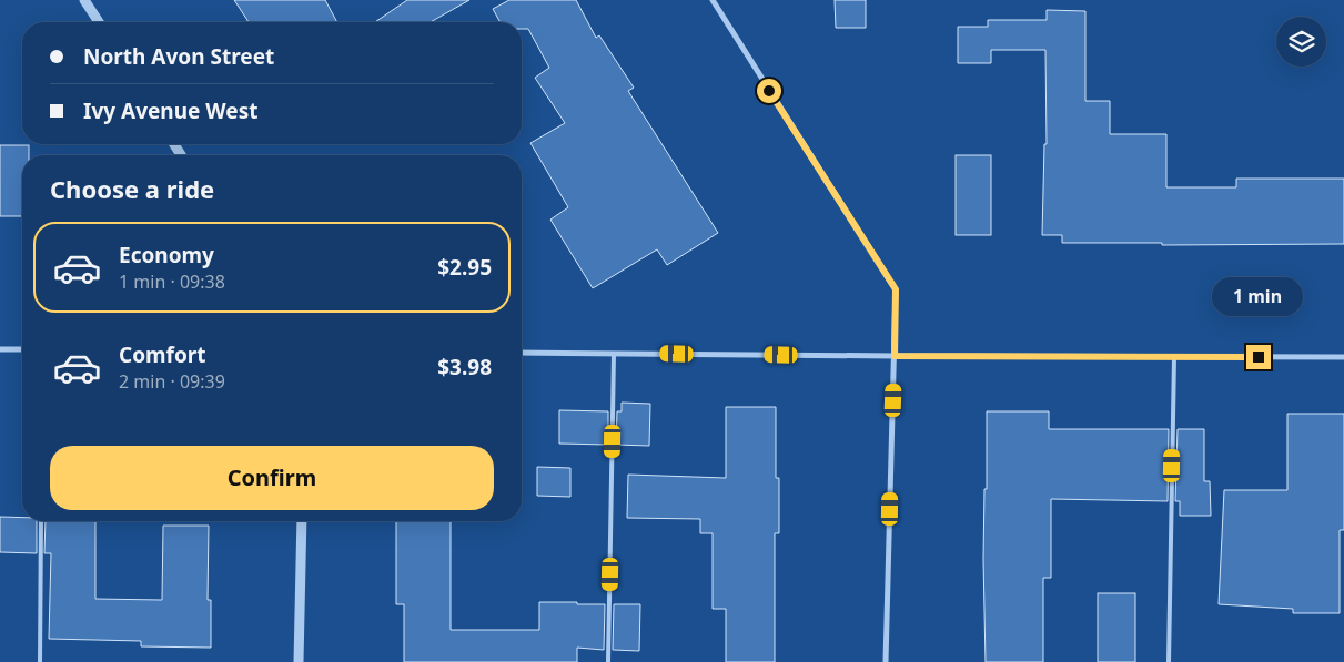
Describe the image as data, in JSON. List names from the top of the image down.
{
  "page": {
    "banner": ["North Avon Street", "Ivy Avenue West"],
    "heading": "Choose a ride",
    "list": [
      {
        "name": "Economy",
        "note": "1 min · 09:38",
        "value": "$2.95"
      },
      {
        "name": "Comfort",
        "note": "2 min · 09:39",
        "value": "$3.98"
      }
    ],
    "bubble": "1 min",
    "buttons": "Confirm"
  }
}
